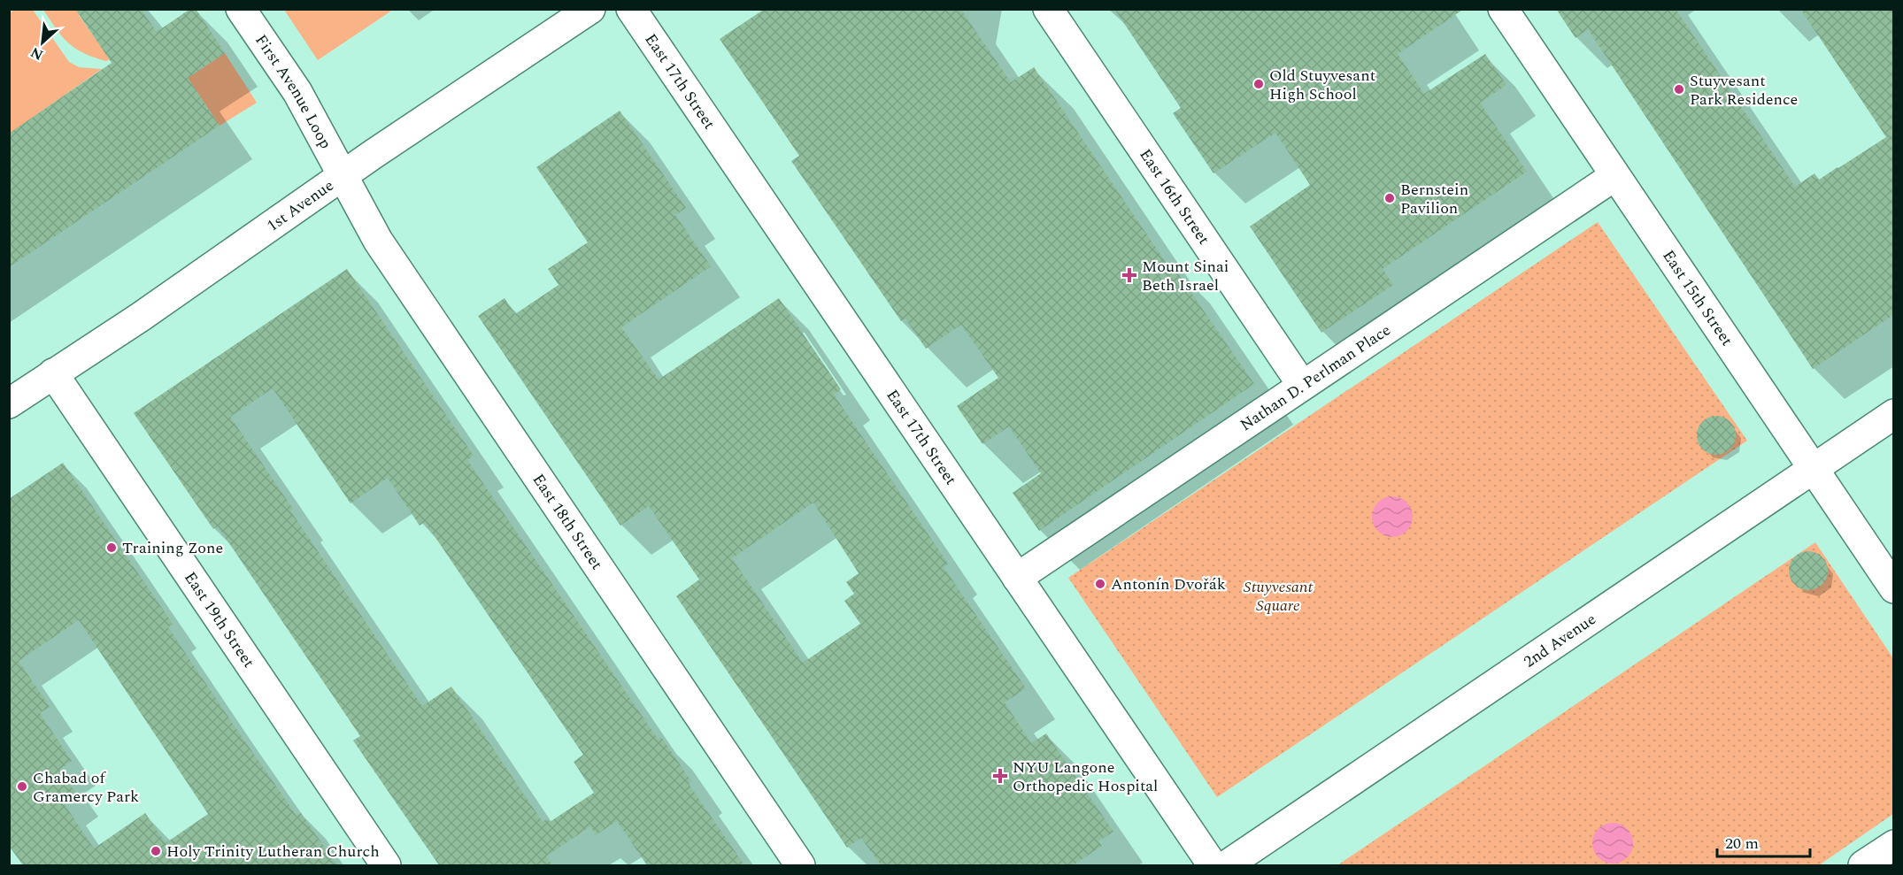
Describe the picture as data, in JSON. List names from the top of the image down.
{
  "streets": {
    "street": [
      "East 17th Street",
      "First Avenue Loop",
      "East 16th Street",
      "1st Avenue",
      "East 15th Street",
      "Nathan D. Perlman Place",
      "East 18th Street",
      "East 19th Street",
      "2nd Avenue"
    ]
  },
  "crossings": [
    ["East 17th Street", "Nathan D. Perlman Place"],
    ["First Avenue Loop", "1st Avenue"],
    ["First Avenue Loop", "East 18th Street"],
    ["East 16th Street", "Nathan D. Perlman Place"],
    ["1st Avenue", "East 18th Street"],
    ["1st Avenue", "East 19th Street"],
    ["East 15th Street", "Nathan D. Perlman Place"],
    ["East 15th Street", "2nd Avenue"]
  ],
  "parks": ["Stuyvesant Square"],
  "places": {
    "other": [
      "Old Stuyvesant High School",
      "Stuyvesant Park Residence",
      "Bernstein Pavilion",
      "Training Zone",
      "Antonín Dvořák",
      "Chabad of Gramercy Park",
      "Holy Trinity Lutheran Church"
    ],
    "health": ["Mount Sinai Beth Israel", "NYU Langone Orthopedic Hospital"]
  },
  "scale_bar": "20 m",
  "north": "bottom left"
}
